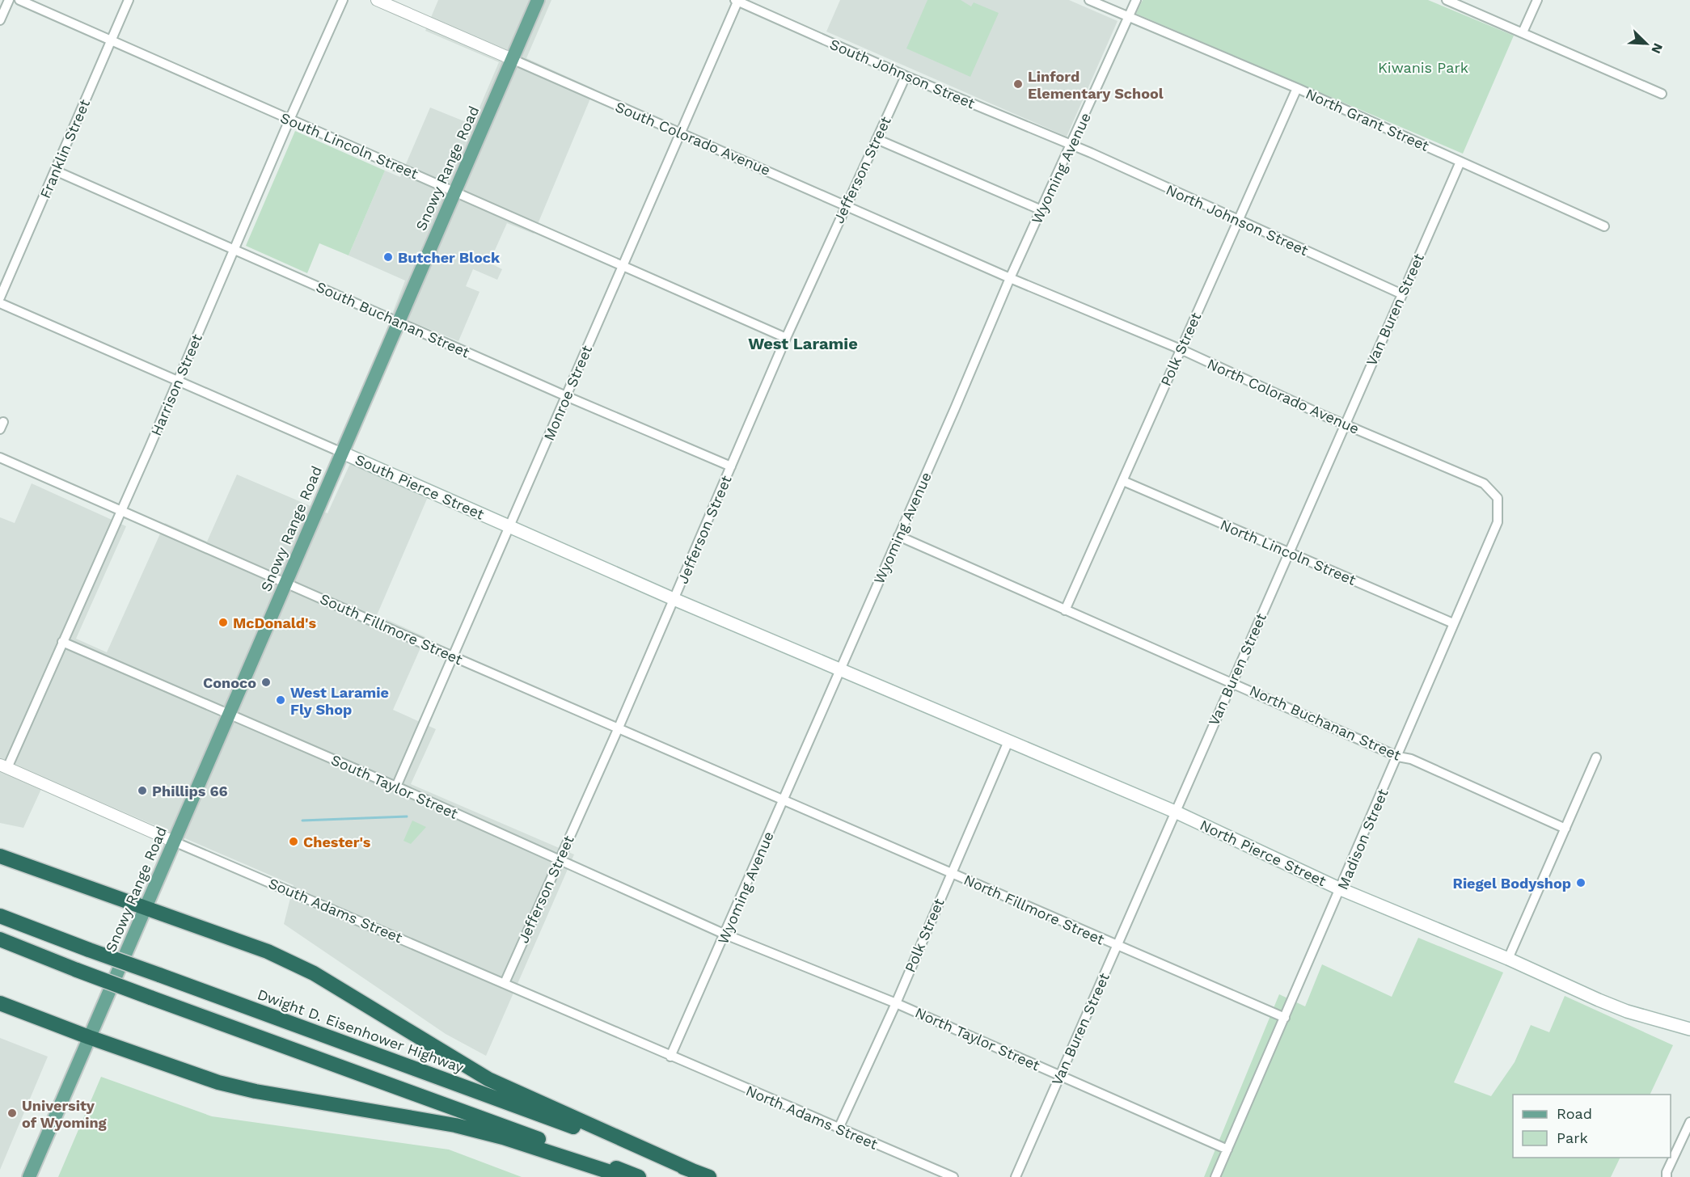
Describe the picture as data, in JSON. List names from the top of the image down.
{
  "streets": {
    "highway": ["Dwight D. Eisenhower Highway"],
    "main road": ["Snowy Range Road", "South Pierce Street", "North Pierce Street"],
    "street": [
      "South Johnson Street",
      "North Grant Street",
      "South Colorado Avenue",
      "South Lincoln Street",
      "Franklin Street",
      "Wyoming Avenue",
      "Jefferson Street",
      "North Johnson Street",
      "Van Buren Street",
      "South Buchanan Street",
      "Polk Street",
      "Harrison Street",
      "Monroe Street",
      "North Colorado Avenue",
      "North Lincoln Street",
      "South Fillmore Street",
      "North Buchanan Street",
      "South Taylor Street",
      "Madison Street",
      "North Fillmore Street",
      "South Adams Street",
      "North Taylor Street",
      "North Adams Street"
    ]
  },
  "crossings": [
    ["South Johnson Street", "Wyoming Avenue"],
    ["South Johnson Street", "Jefferson Street"],
    ["South Johnson Street", "North Johnson Street"],
    ["South Johnson Street", "Monroe Street"],
    ["North Grant Street", "Wyoming Avenue"],
    ["North Grant Street", "Van Buren Street"],
    ["North Grant Street", "Polk Street"],
    ["South Colorado Avenue", "Snowy Range Road"],
    ["South Colorado Avenue", "Wyoming Avenue"],
    ["South Colorado Avenue", "Jefferson Street"],
    ["South Colorado Avenue", "Monroe Street"],
    ["South Colorado Avenue", "North Colorado Avenue"],
    ["South Lincoln Street", "Franklin Street"],
    ["South Lincoln Street", "Snowy Range Road"],
    ["South Lincoln Street", "Jefferson Street"],
    ["South Lincoln Street", "Harrison Street"],
    ["South Lincoln Street", "Monroe Street"],
    ["Franklin Street", "South Buchanan Street"],
    ["Snowy Range Road", "South Buchanan Street"],
    ["Snowy Range Road", "South Pierce Street"],
    ["Snowy Range Road", "South Fillmore Street"],
    ["Snowy Range Road", "South Taylor Street"],
    ["Snowy Range Road", "South Adams Street"],
    ["Wyoming Avenue", "North Johnson Street"],
    ["Wyoming Avenue", "North Colorado Avenue"],
    ["Wyoming Avenue", "South Pierce Street"],
    ["Wyoming Avenue", "South Fillmore Street"],
    ["Wyoming Avenue", "North Buchanan Street"],
    ["Wyoming Avenue", "South Taylor Street"],
    ["Wyoming Avenue", "North Pierce Street"],
    ["Wyoming Avenue", "North Fillmore Street"],
    ["Wyoming Avenue", "South Adams Street"],
    ["Wyoming Avenue", "North Taylor Street"],
    ["Wyoming Avenue", "North Adams Street"],
    ["Jefferson Street", "South Buchanan Street"],
    ["Jefferson Street", "South Pierce Street"],
    ["Jefferson Street", "South Fillmore Street"],
    ["Jefferson Street", "South Taylor Street"],
    ["Jefferson Street", "South Adams Street"],
    ["North Johnson Street", "Van Buren Street"],
    ["North Johnson Street", "Polk Street"],
    ["Van Buren Street", "North Colorado Avenue"],
    ["Van Buren Street", "North Lincoln Street"],
    ["Van Buren Street", "North Buchanan Street"],
    ["Van Buren Street", "North Pierce Street"],
    ["Van Buren Street", "North Fillmore Street"],
    ["Van Buren Street", "North Taylor Street"],
    ["South Buchanan Street", "Harrison Street"],
    ["South Buchanan Street", "Monroe Street"],
    ["Polk Street", "North Colorado Avenue"],
    ["Polk Street", "North Lincoln Street"],
    ["Polk Street", "North Buchanan Street"],
    ["Polk Street", "North Pierce Street"],
    ["Polk Street", "North Fillmore Street"],
    ["Polk Street", "North Taylor Street"],
    ["Polk Street", "North Adams Street"],
    ["Harrison Street", "South Pierce Street"],
    ["Harrison Street", "South Fillmore Street"],
    ["Harrison Street", "South Taylor Street"],
    ["Harrison Street", "South Adams Street"],
    ["Monroe Street", "South Pierce Street"],
    ["Monroe Street", "South Fillmore Street"],
    ["Monroe Street", "South Taylor Street"],
    ["North Colorado Avenue", "Madison Street"],
    ["South Pierce Street", "North Pierce Street"],
    ["North Lincoln Street", "Madison Street"],
    ["South Fillmore Street", "North Fillmore Street"],
    ["North Buchanan Street", "Madison Street"],
    ["South Taylor Street", "North Taylor Street"],
    ["Madison Street", "North Pierce Street"],
    ["Madison Street", "North Fillmore Street"],
    ["Madison Street", "North Taylor Street"],
    ["South Adams Street", "North Adams Street"]
  ],
  "districts": ["West Laramie"],
  "parks": ["Kiwanis Park"],
  "places": [
    "Linford Elementary School",
    "Butcher Block",
    "McDonald's",
    "Conoco",
    "West Laramie Fly Shop",
    "Phillips 66",
    "Chester's",
    "Riegel Bodyshop",
    "University of Wyoming"
  ],
  "legend": ["Road", "Park"],
  "north": "bottom right"
}
